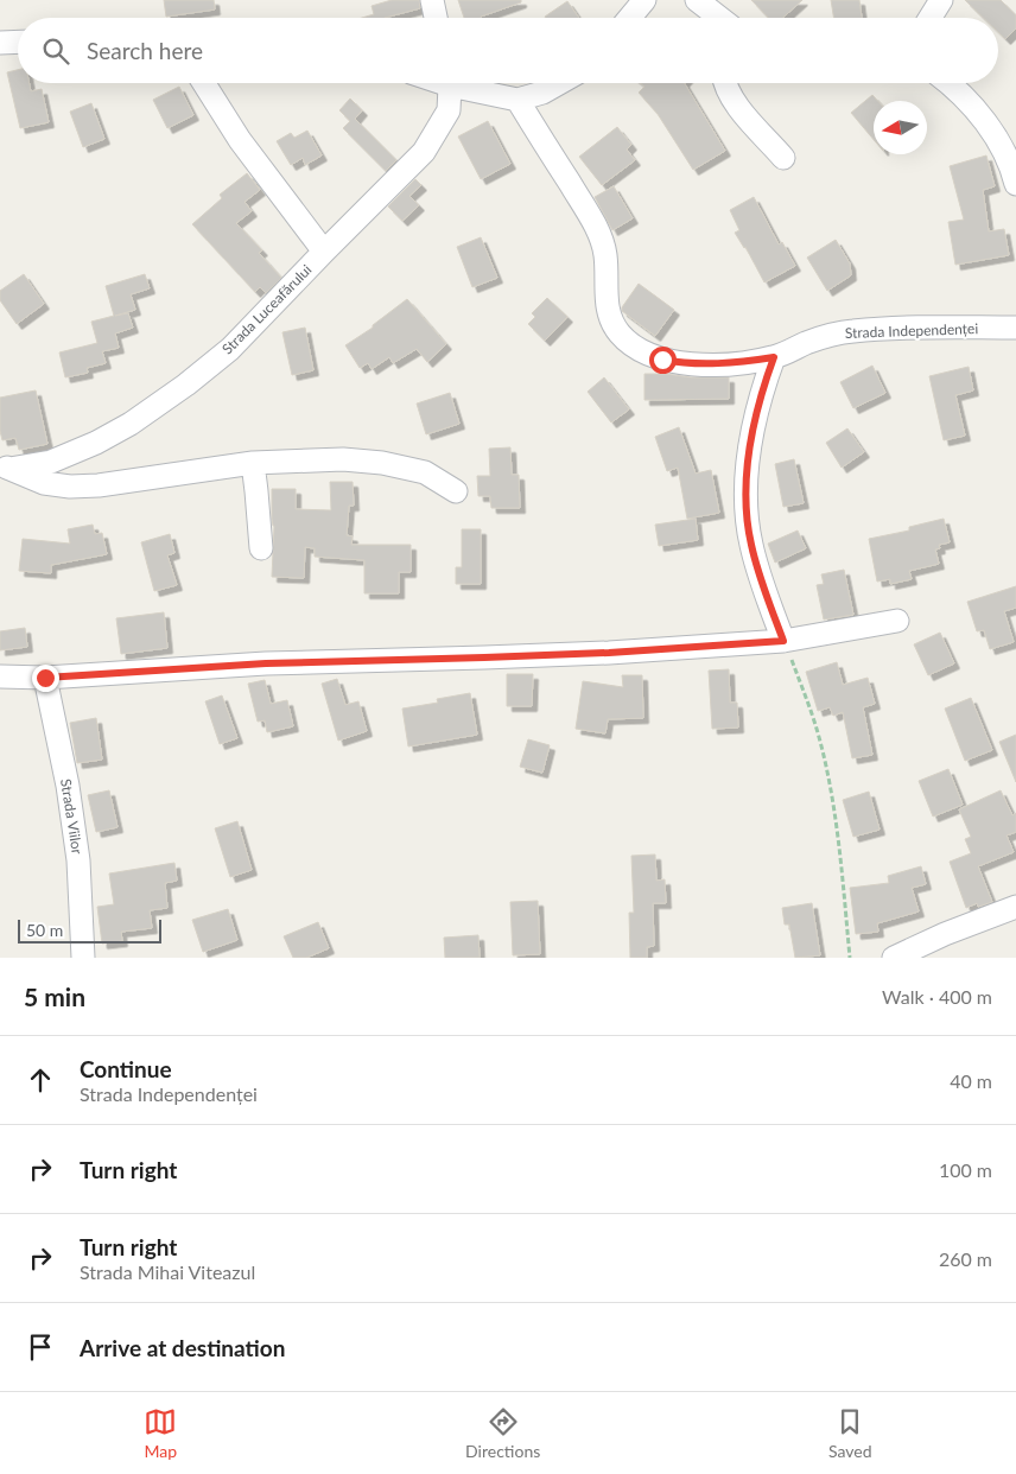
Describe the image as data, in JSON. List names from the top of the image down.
{
  "streets": {
    "street": ["Strada Luceafărului", "Strada Independenței", "Strada Viilor"]
  },
  "scale_bar": "50 m",
  "north": "left",
  "page": {
    "search": "Search here",
    "scale": "50 m",
    "heading": ["5 min", "Walk · 400 m"],
    "list": [
      ["Continue", "Strada Independenței", "40 m"],
      ["Turn right", "100 m"],
      ["Turn right", "Strada Mihai Viteazul", "260 m"],
      "Arrive at destination"
    ],
    "nav": ["Map", "Directions", "Saved"]
  }
}
